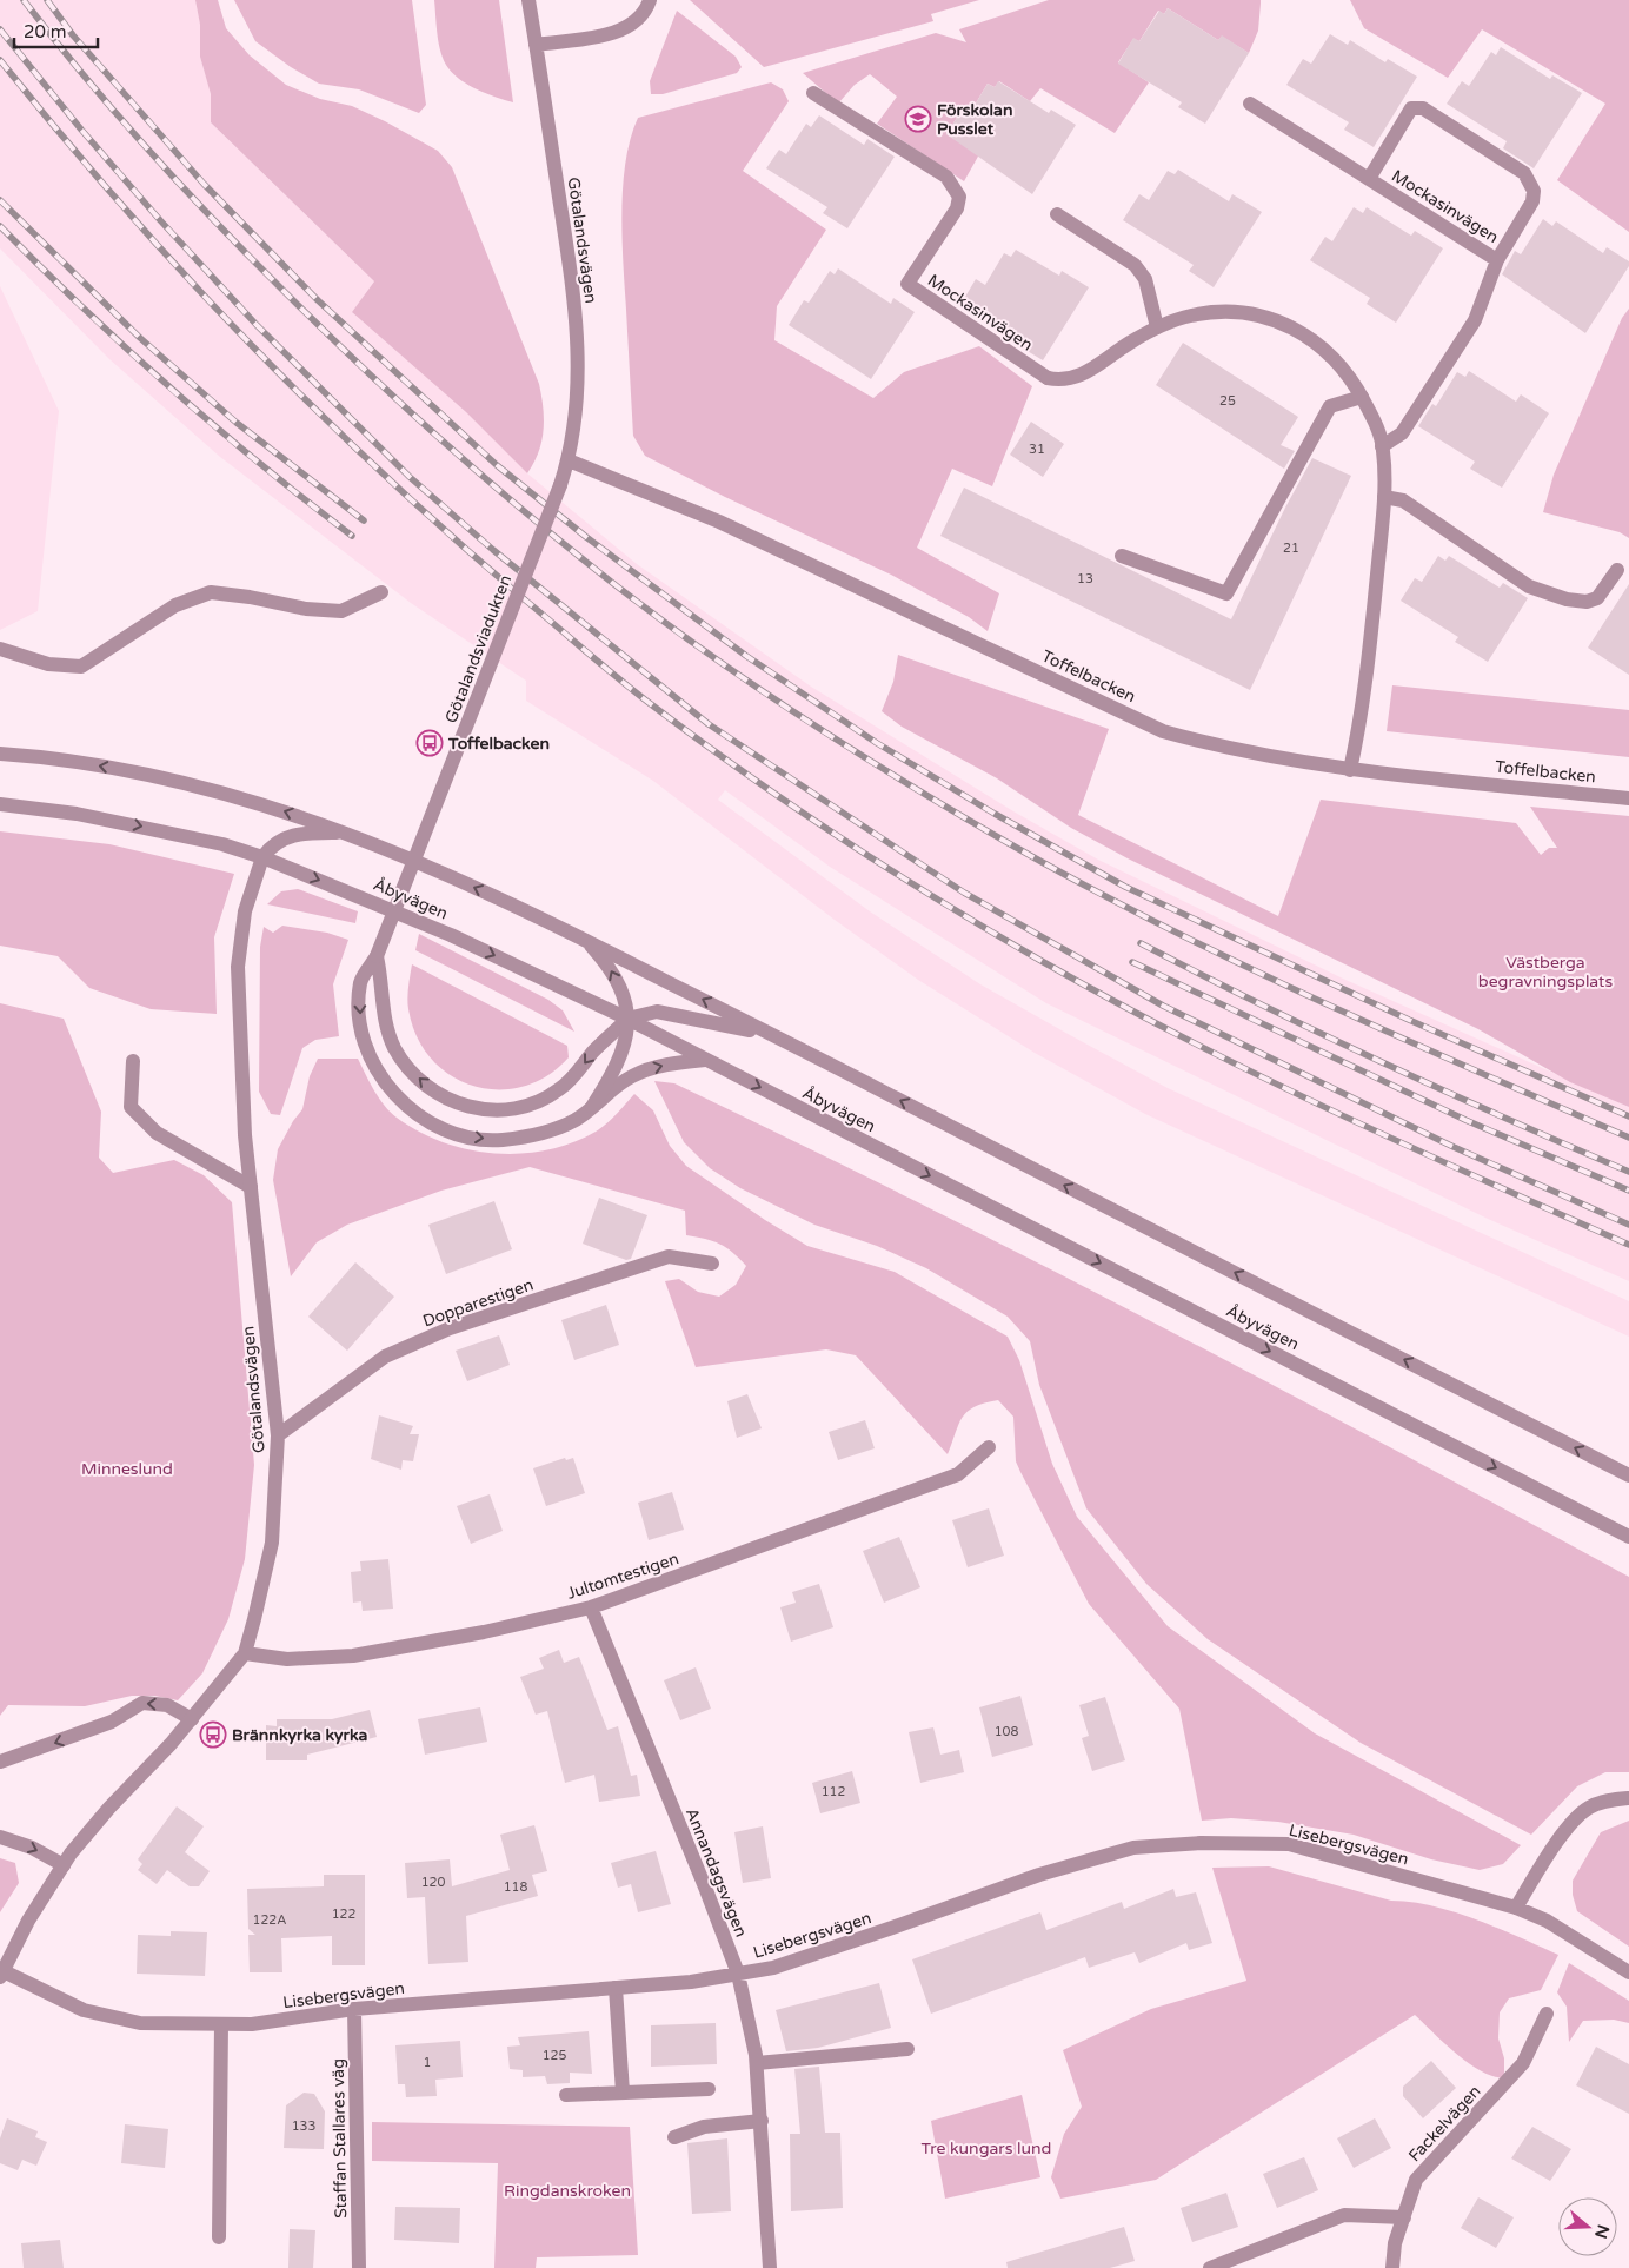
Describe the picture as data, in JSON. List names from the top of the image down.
{
  "streets": {
    "street": [
      "Mockasinvägen",
      "Götalandsvägen",
      "Götalandsviadukten",
      "Toffelbacken",
      "Åbyvägen",
      "Dopparestigen",
      "Jultomtestigen",
      "Lisebergsvägen",
      "Annandagsvägen",
      "Fackelvägen",
      "Staffan Stallares väg"
    ]
  },
  "crossings": [
    ["Mockasinvägen", "Toffelbacken"],
    ["Götalandsvägen", "Götalandsviadukten"],
    ["Götalandsvägen", "Toffelbacken"],
    ["Götalandsvägen", "Åbyvägen"],
    ["Götalandsvägen", "Dopparestigen"],
    ["Götalandsvägen", "Jultomtestigen"],
    ["Götalandsvägen", "Lisebergsvägen"],
    ["Götalandsviadukten", "Åbyvägen"],
    ["Jultomtestigen", "Annandagsvägen"],
    ["Lisebergsvägen", "Annandagsvägen"],
    ["Lisebergsvägen", "Staffan Stallares väg"]
  ],
  "parks": [
    "Västberga begravningsplats",
    "Minneslund",
    "Tre kungars lund",
    "Ringdanskroken"
  ],
  "places": {
    "school or university": ["Förskolan Pusslet"],
    "bus stop": ["Toffelbacken", "Brännkyrka kyrka"]
  },
  "house_numbers": [
    "25",
    "31",
    "21",
    "13",
    "108",
    "112",
    "120",
    "118",
    "122",
    "122A",
    "125",
    "1",
    "133"
  ],
  "scale_bar": "20 m",
  "north": "right"
}
